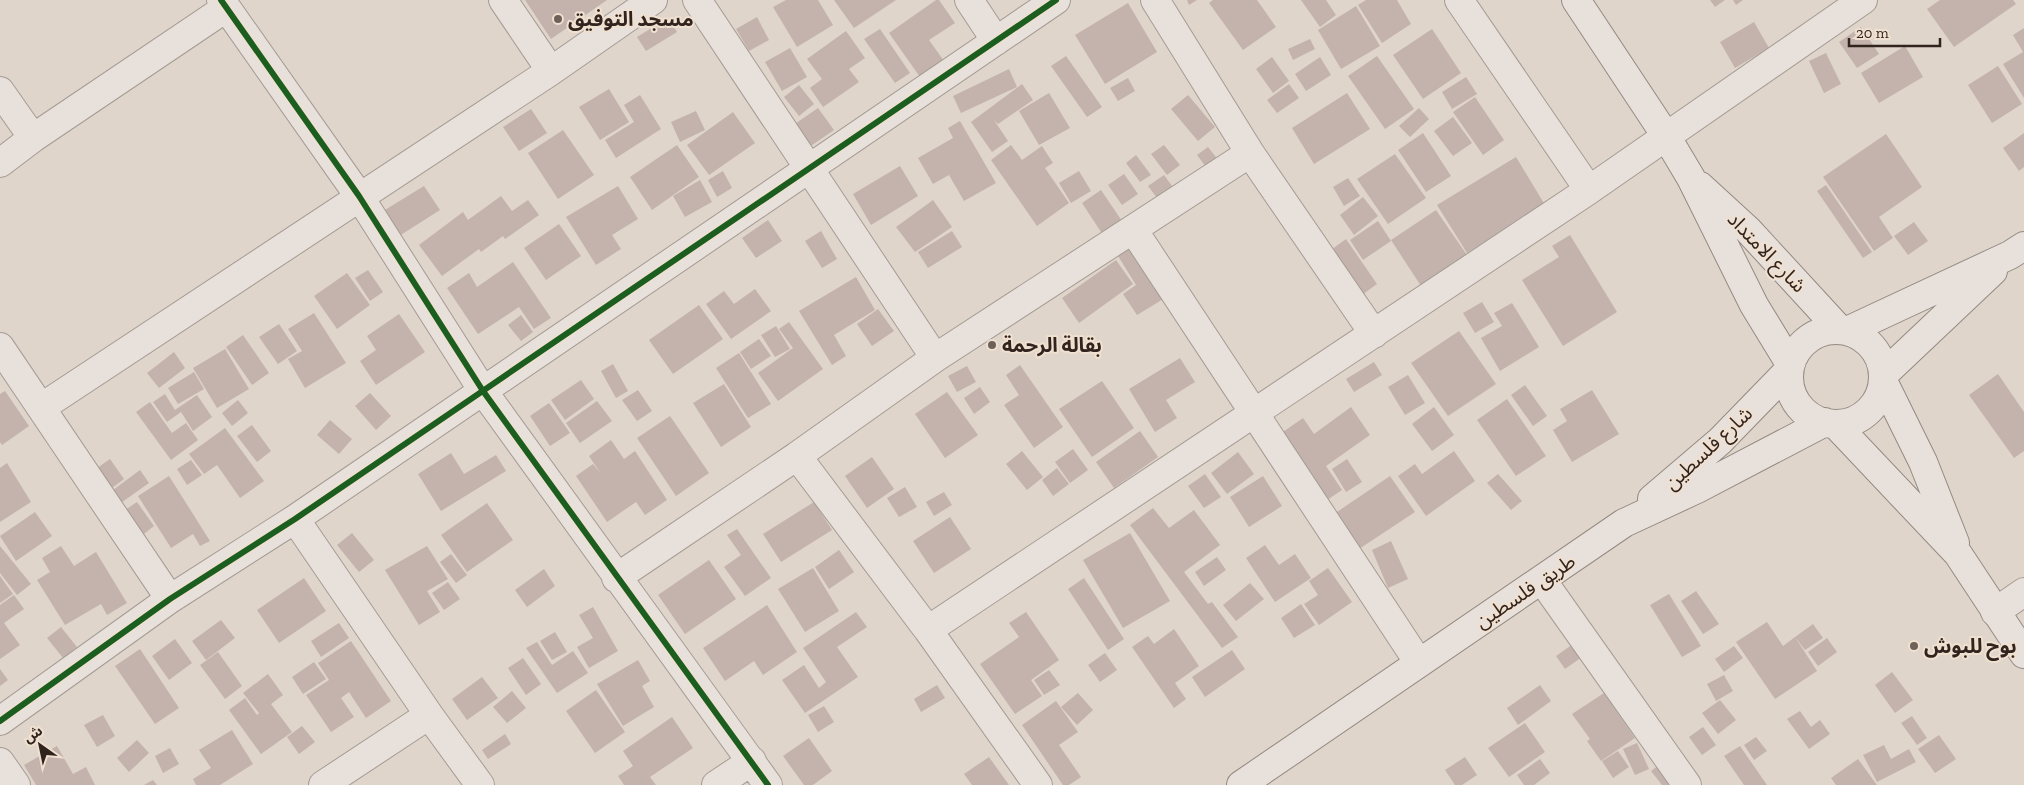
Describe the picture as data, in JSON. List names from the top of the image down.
{
  "streets": {
    "street": ["شارع الامتداد", "شارع فلسطين", "طريق فلسطين"]
  },
  "crossings": [
    ["شارع الامتداد", "شارع فلسطين"],
    ["شارع الامتداد", "طريق فلسطين"],
    ["شارع فلسطين", "طريق فلسطين"]
  ],
  "places": ["مسجد التوفيق", "بقالة الرحمة", "بوح للبوش"],
  "scale_bar": "20 m",
  "north": "top left"
}
